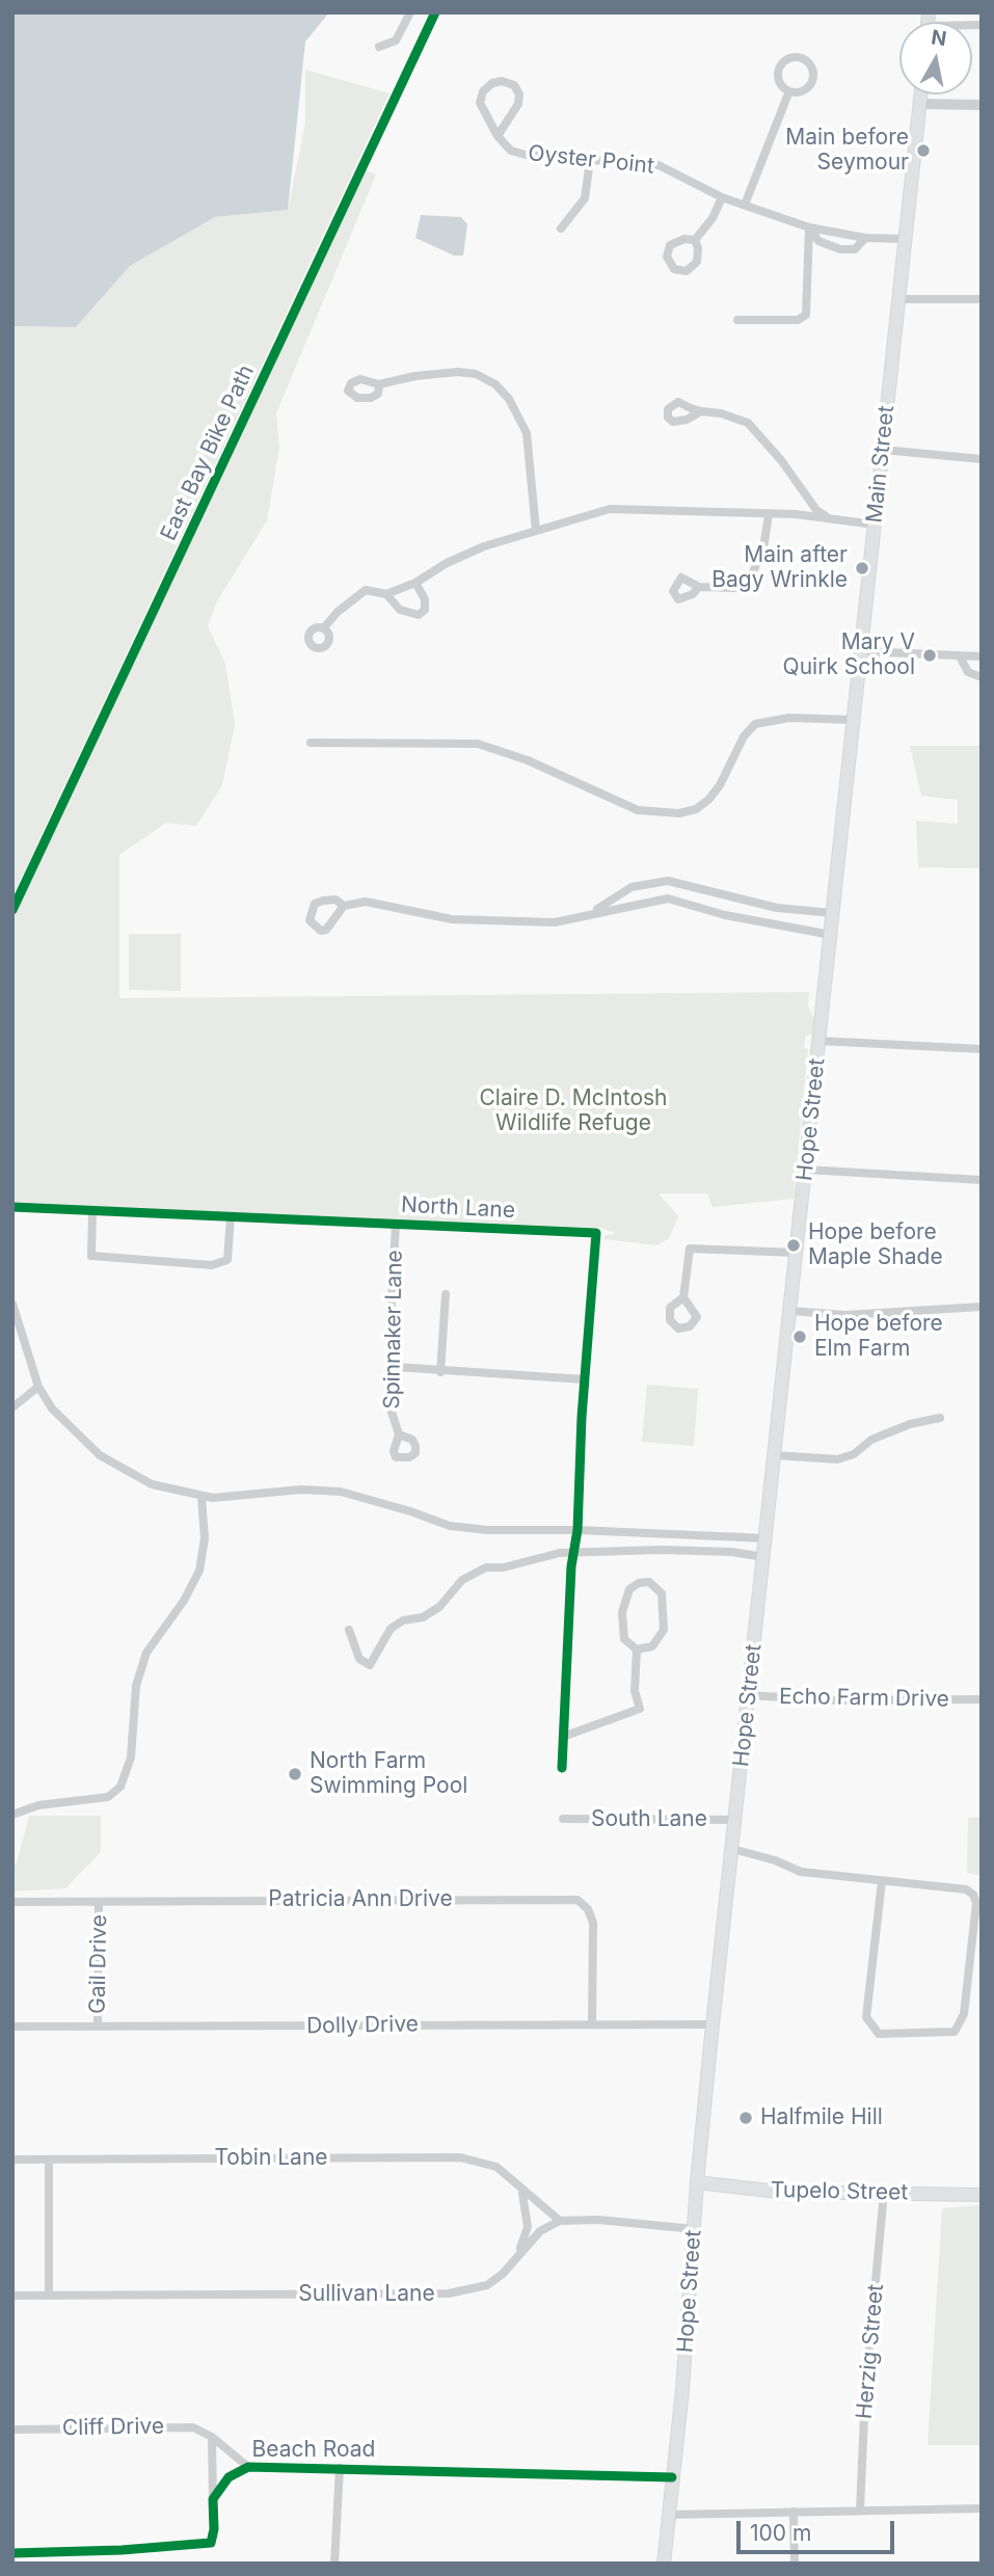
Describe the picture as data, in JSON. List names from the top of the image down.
{
  "streets": {
    "main road": ["Main Street", "Hope Street", "Tupelo Street"],
    "street": [
      "Oyster Point",
      "North Lane",
      "Spinnaker Lane",
      "Echo Farm Drive",
      "South Lane",
      "Patricia Ann Drive",
      "Gail Drive",
      "Dolly Drive",
      "Tobin Lane",
      "Sullivan Lane",
      "Herzig Street",
      "Cliff Drive",
      "Beach Road"
    ],
    "cycle path": ["East Bay Bike Path"]
  },
  "crossings": [
    ["Oyster Point", "Main Street"],
    ["Main Street", "Hope Street"],
    ["Hope Street", "Echo Farm Drive"],
    ["Hope Street", "South Lane"],
    ["Hope Street", "Dolly Drive"],
    ["Hope Street", "Tupelo Street"],
    ["Hope Street", "Beach Road"],
    ["North Lane", "Spinnaker Lane"],
    ["Patricia Ann Drive", "Gail Drive"],
    ["Patricia Ann Drive", "Dolly Drive"],
    ["Gail Drive", "Dolly Drive"],
    ["Tobin Lane", "Sullivan Lane"],
    ["Tupelo Street", "Herzig Street"],
    ["Cliff Drive", "Beach Road"]
  ],
  "parks": ["Claire D. McIntosh Wildlife Refuge"],
  "places": [
    "Main before Seymour",
    "Main after Bagy Wrinkle",
    "Mary V Quirk School",
    "Hope before Maple Shade",
    "Hope before Elm Farm",
    "North Farm Swimming Pool",
    "Halfmile Hill"
  ],
  "scale_bar": "100 m",
  "north": "top"
}
